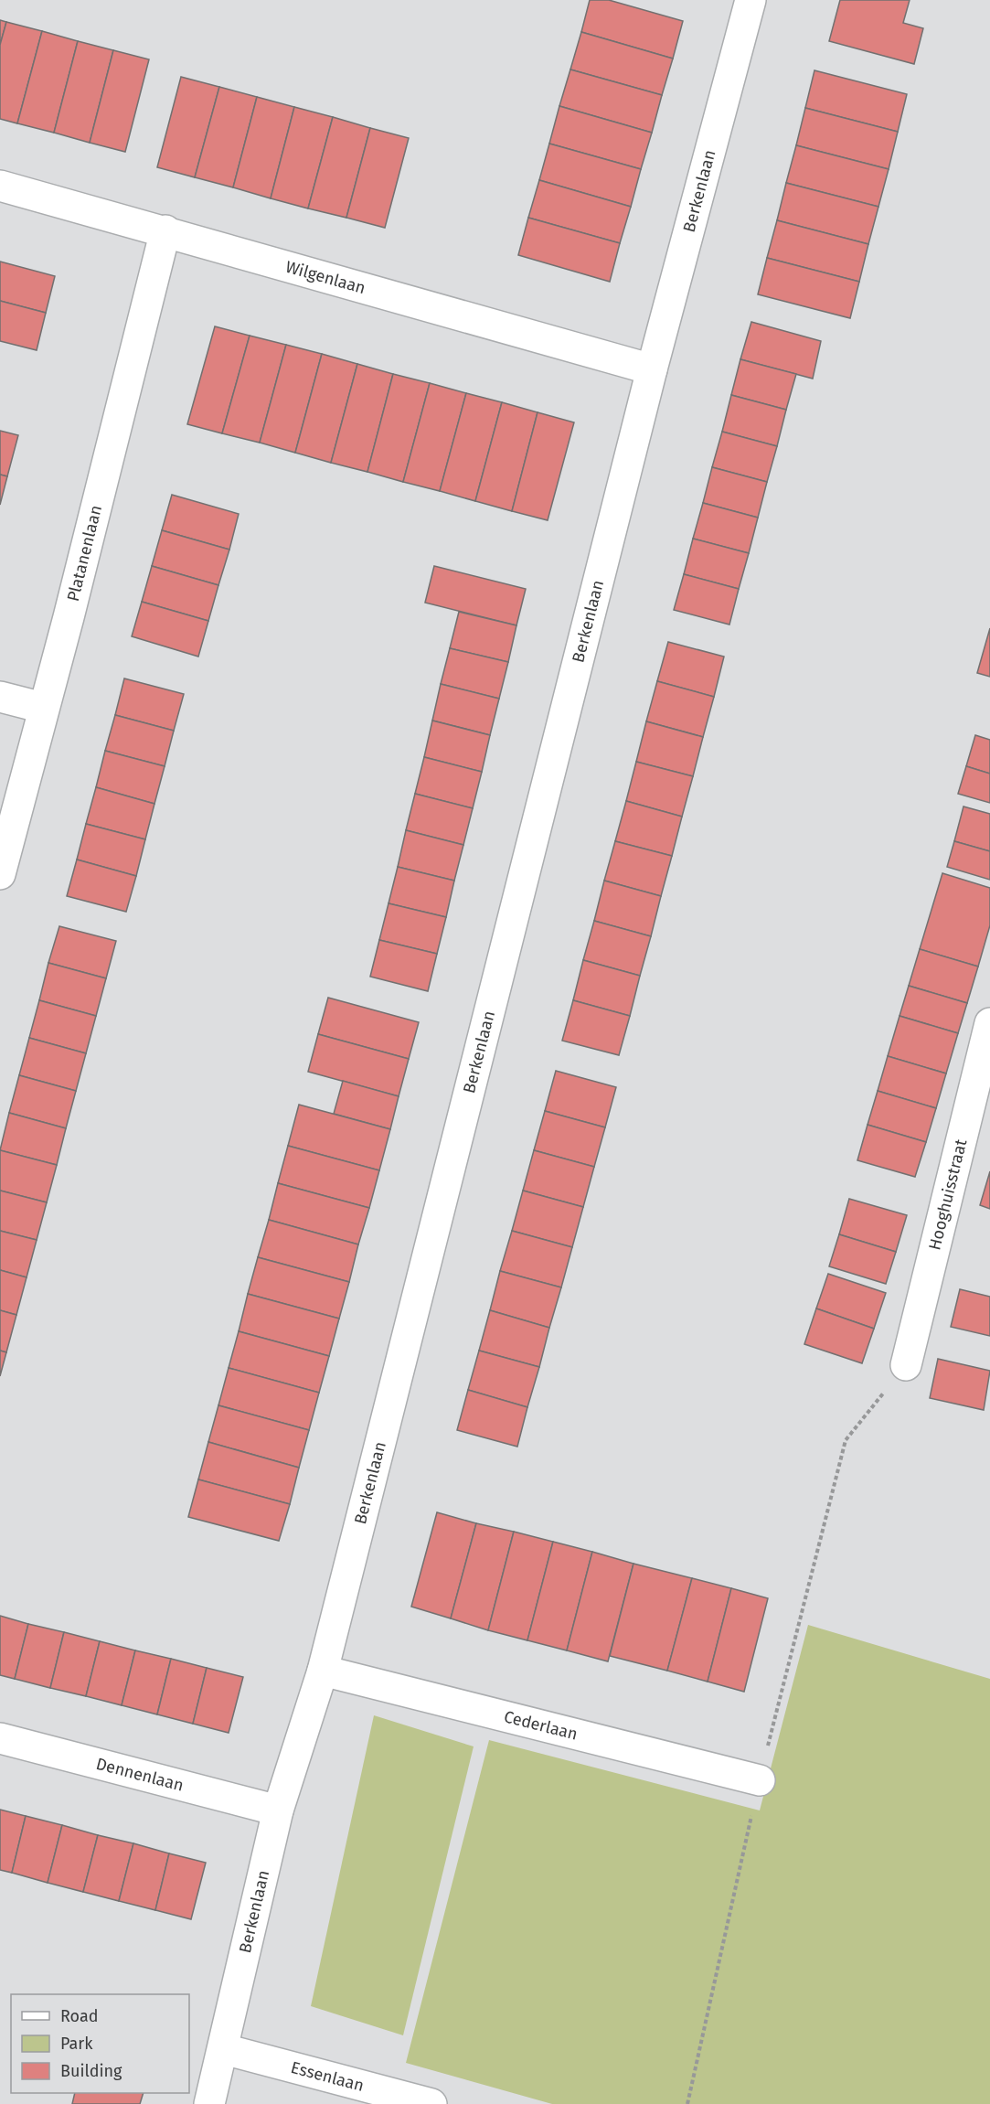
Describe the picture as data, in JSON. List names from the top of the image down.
{
  "streets": {
    "street": [
      "Berkenlaan",
      "Wilgenlaan",
      "Platanenlaan",
      "Hooghuisstraat",
      "Cederlaan",
      "Dennenlaan",
      "Essenlaan"
    ]
  },
  "crossings": [
    ["Berkenlaan", "Wilgenlaan"],
    ["Berkenlaan", "Cederlaan"],
    ["Berkenlaan", "Dennenlaan"],
    ["Berkenlaan", "Essenlaan"],
    ["Wilgenlaan", "Platanenlaan"]
  ],
  "legend": ["Road", "Park", "Building"]
}
